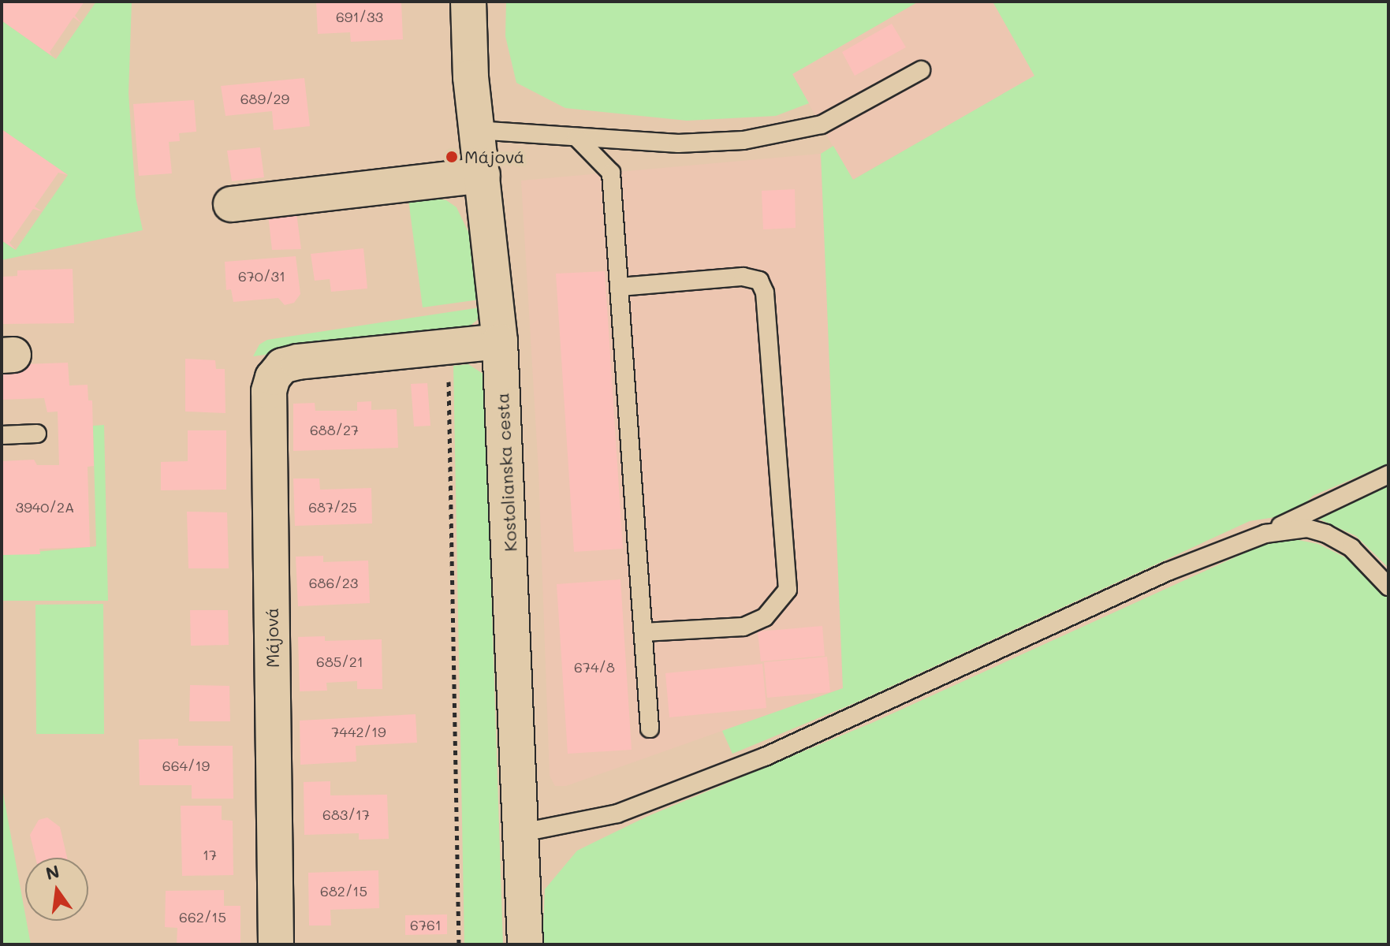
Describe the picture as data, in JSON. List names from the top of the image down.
{
  "streets": {
    "street": ["Kostolianska cesta", "Májová"]
  },
  "crossings": [
    ["Kostolianska cesta", "Májová"]
  ],
  "places": ["Májová"],
  "house_numbers": [
    "691/33",
    "689/29",
    "670/31",
    "688/27",
    "3940/2A",
    "687/25",
    "686/23",
    "685/21",
    "674/8",
    "7442/19",
    "664/19",
    "683/17",
    "17",
    "682/15",
    "662/15",
    "6761"
  ],
  "north": "top"
}
